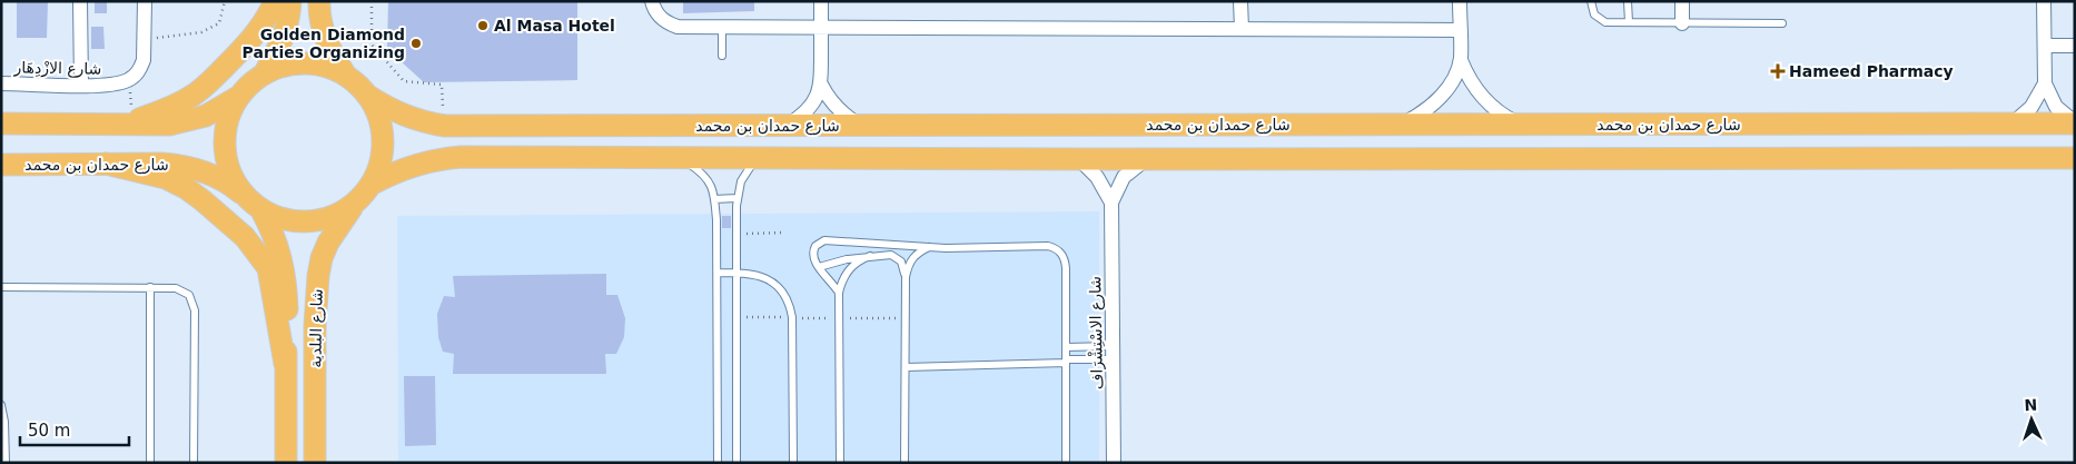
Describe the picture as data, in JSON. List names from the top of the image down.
{
  "streets": {
    "main road": ["شارع حمدان بن محمد", "شارع البلدية"],
    "street": ["شارع الازْدِهَار", "شارع الاسْتِشْرَاف"]
  },
  "crossings": [
    ["شارع حمدان بن محمد", "شارع البلدية"],
    ["شارع حمدان بن محمد", "شارع الاسْتِشْرَاف"]
  ],
  "places": {
    "other": ["Al Masa Hotel", "Golden Diamond Parties Organizing"],
    "health": ["Hameed Pharmacy"]
  },
  "scale_bar": "50 m",
  "north": "top"
}
